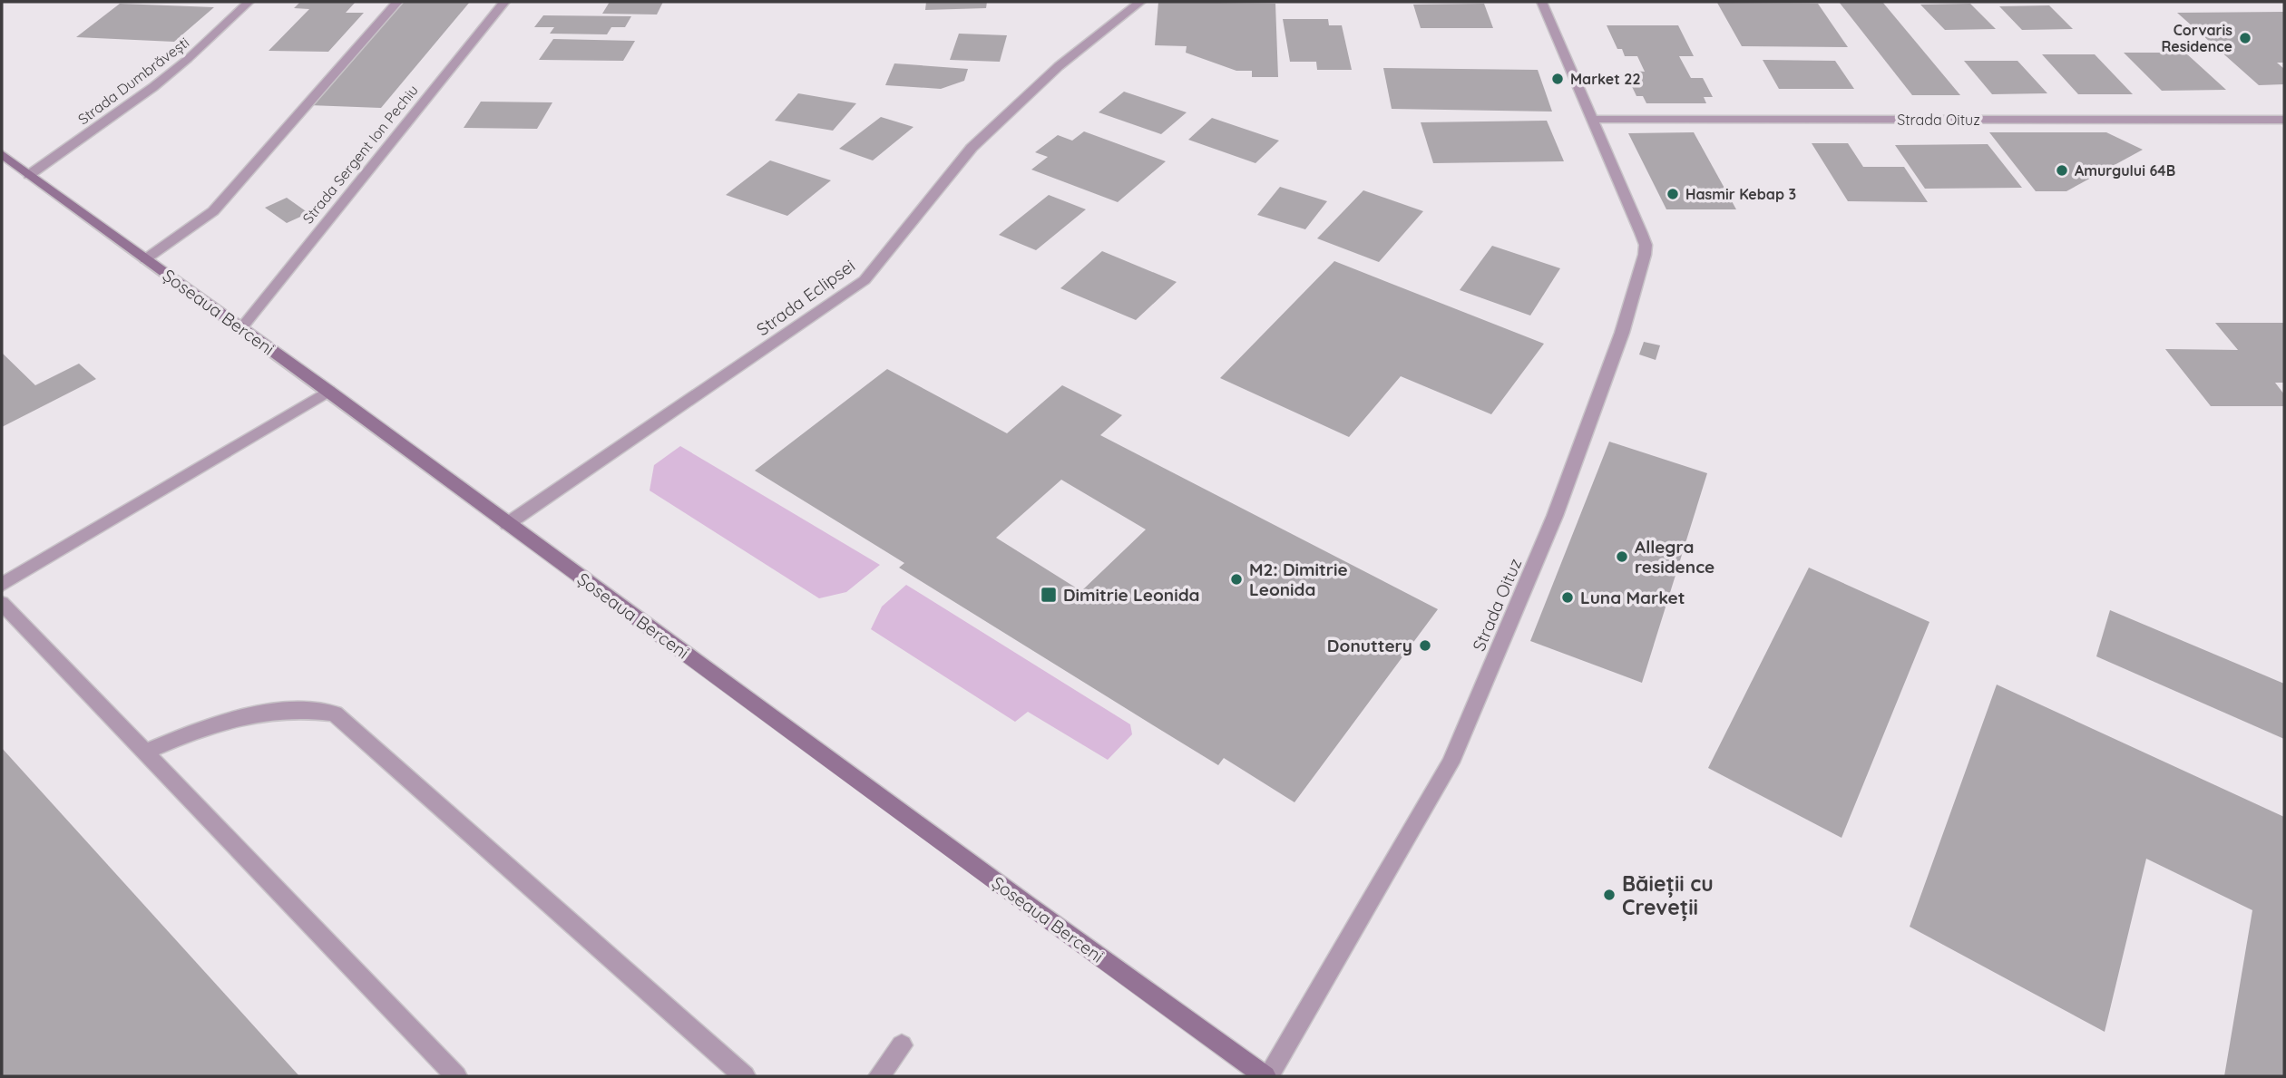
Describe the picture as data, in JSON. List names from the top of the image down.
{
  "streets": {
    "main road": ["Șoseaua Berceni"],
    "street": [
      "Strada Dumbrăvești",
      "Strada Oituz",
      "Strada Sergent Ion Pechiu",
      "Strada Eclipsei"
    ]
  },
  "crossings": [
    ["Strada Dumbrăvești", "Șoseaua Berceni"],
    ["Strada Oituz", "Șoseaua Berceni"],
    ["Strada Sergent Ion Pechiu", "Șoseaua Berceni"],
    ["Strada Eclipsei", "Șoseaua Berceni"]
  ],
  "places": {
    "other": [
      "Corvaris Residence",
      "Market 22",
      "Amurgului 64B",
      "Hasmir Kebap 3",
      "Allegra residence",
      "M2: Dimitrie Leonida",
      "Luna Market",
      "Donuttery",
      "Băieții cu Creveții"
    ],
    "transit": ["Dimitrie Leonida"]
  }
}
